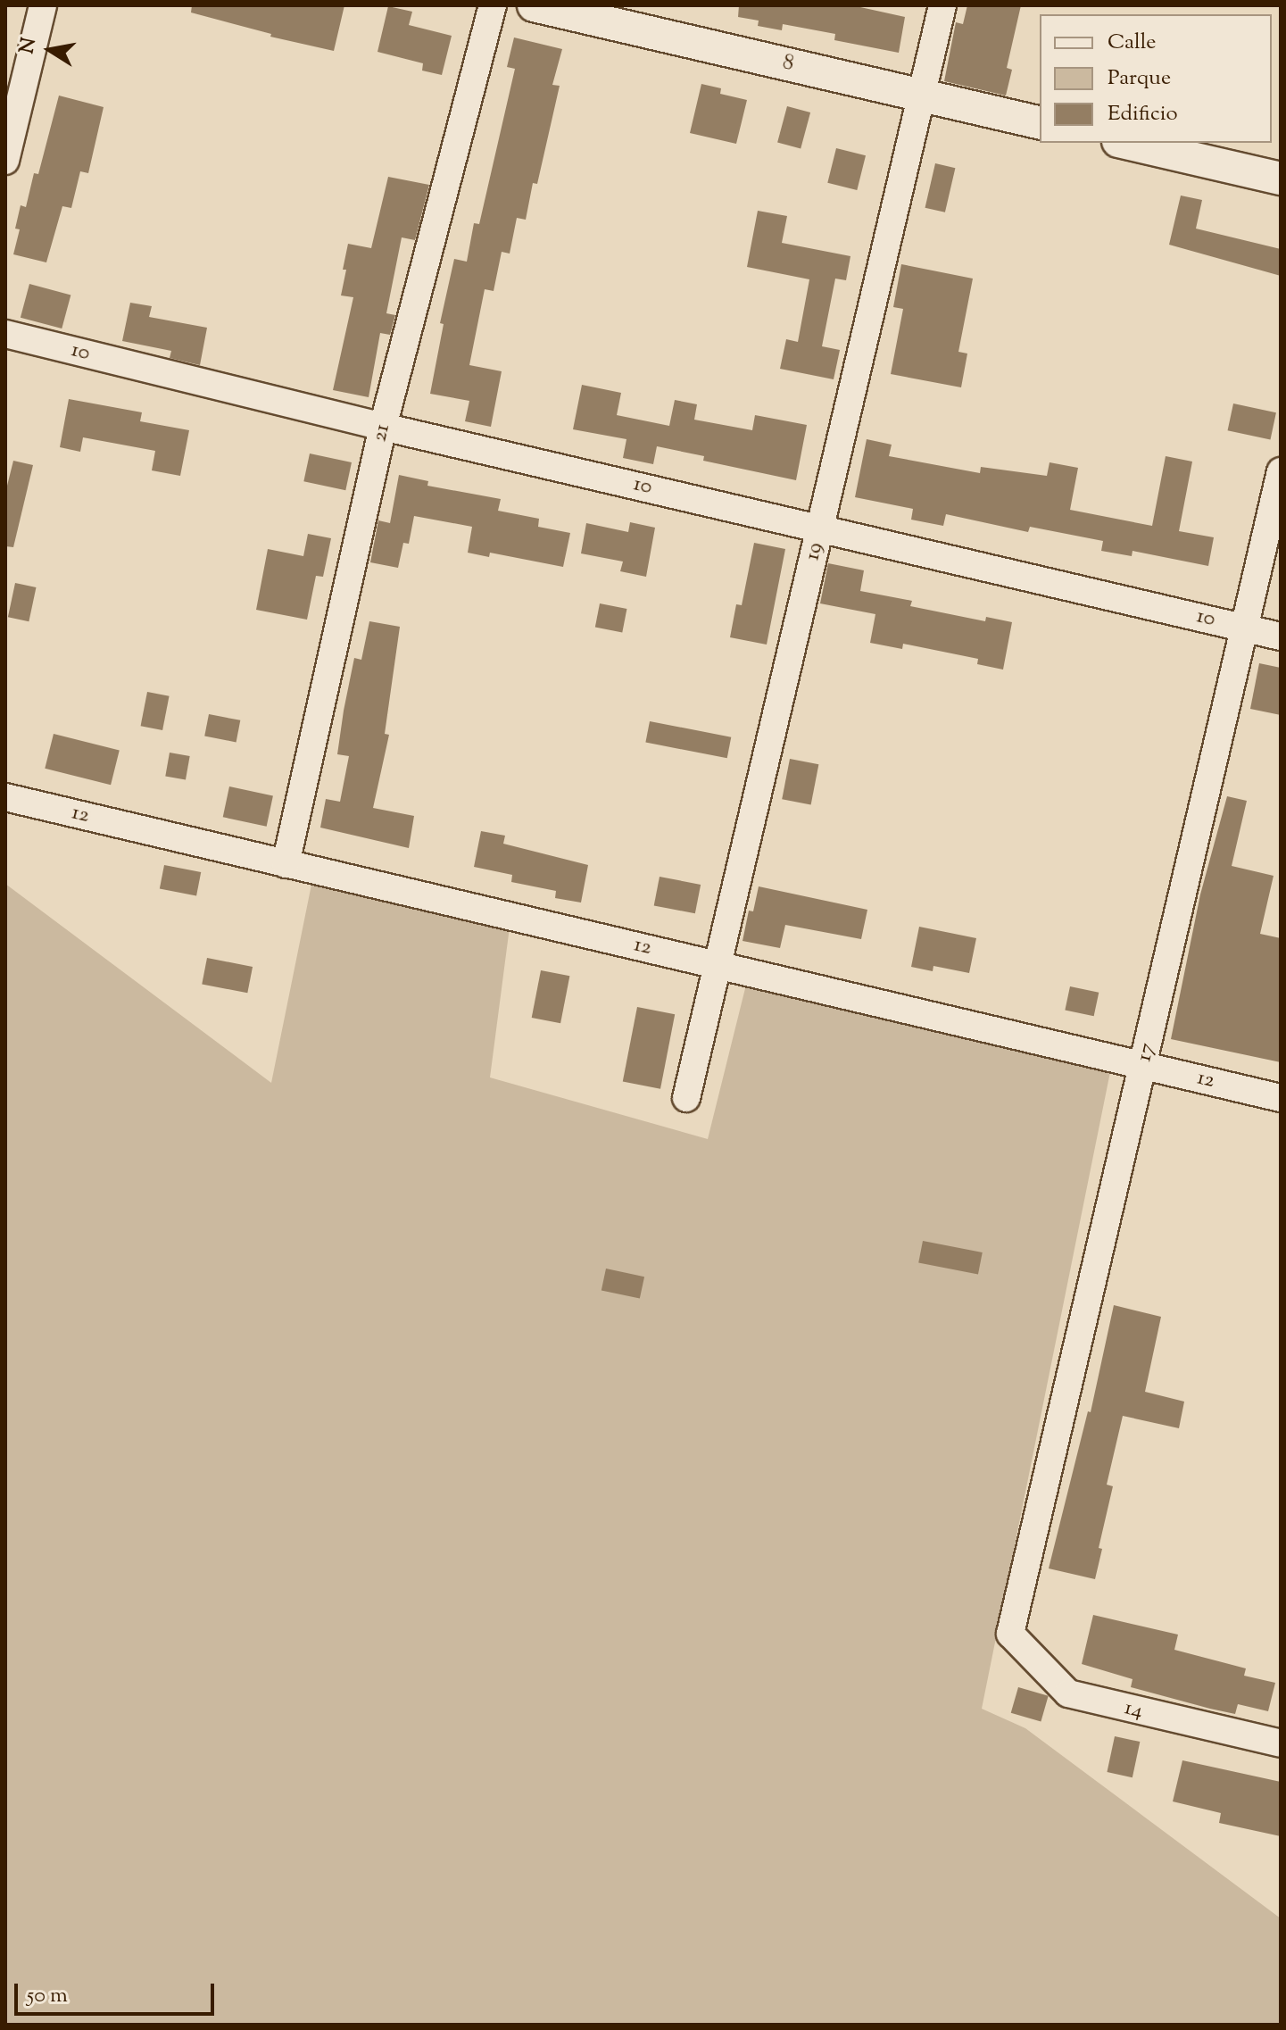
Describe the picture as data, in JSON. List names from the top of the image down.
{
  "streets": {
    "street": [
      "8",
      "10",
      "21",
      "19",
      "12",
      "17",
      "14"
    ]
  },
  "crossings": [
    ["8", "19"],
    ["10", "21"],
    ["10", "19"],
    ["10", "17"],
    ["21", "12"],
    ["19", "12"],
    ["12", "17"],
    ["17", "14"]
  ],
  "legend": ["Calle", "Parque", "Edificio"],
  "scale_bar": "50 m",
  "north": "left"
}
